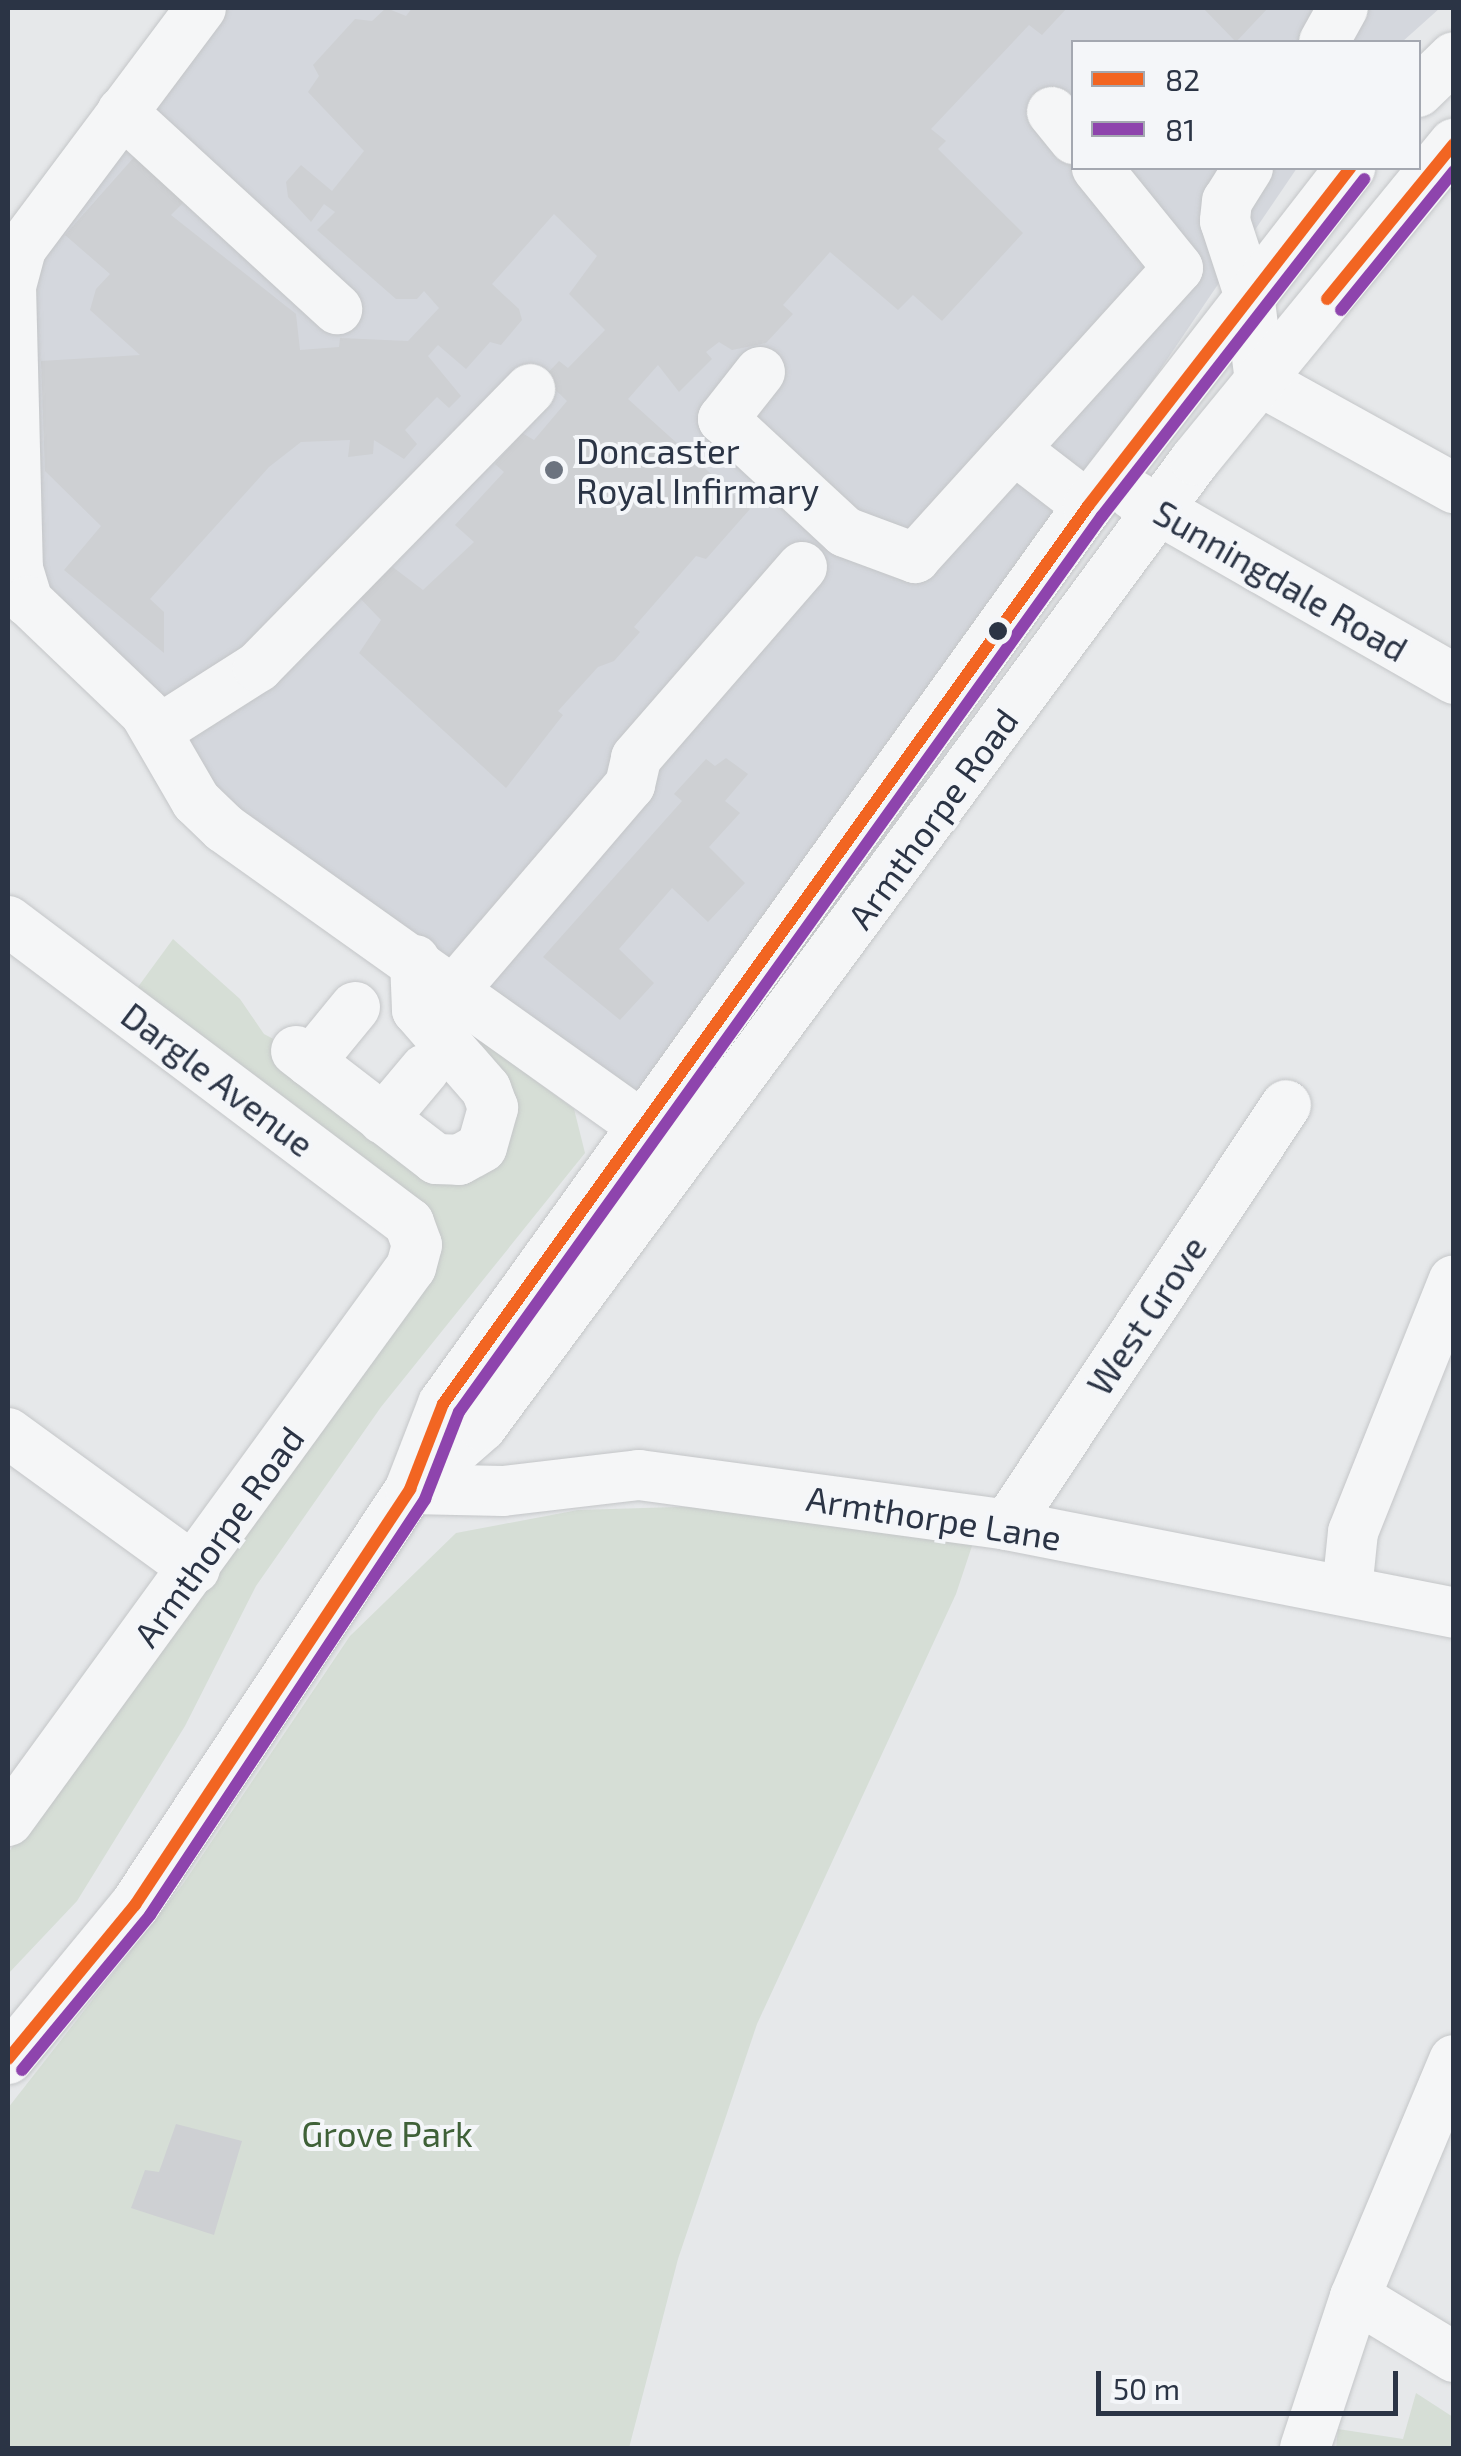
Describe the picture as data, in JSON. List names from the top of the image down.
{
  "streets": {
    "street": [
      "Sunningdale Road",
      "Armthorpe Road",
      "Dargle Avenue",
      "West Grove",
      "Armthorpe Lane"
    ]
  },
  "crossings": [
    ["Sunningdale Road", "Armthorpe Road"],
    ["Armthorpe Road", "Dargle Avenue"],
    ["Armthorpe Road", "Armthorpe Lane"],
    ["West Grove", "Armthorpe Lane"]
  ],
  "parks": ["Grove Park"],
  "places": ["Doncaster Royal Infirmary"],
  "lines": ["transit line 82", "transit line 81"],
  "legend": ["82", "81"],
  "scale_bar": "50 m"
}
